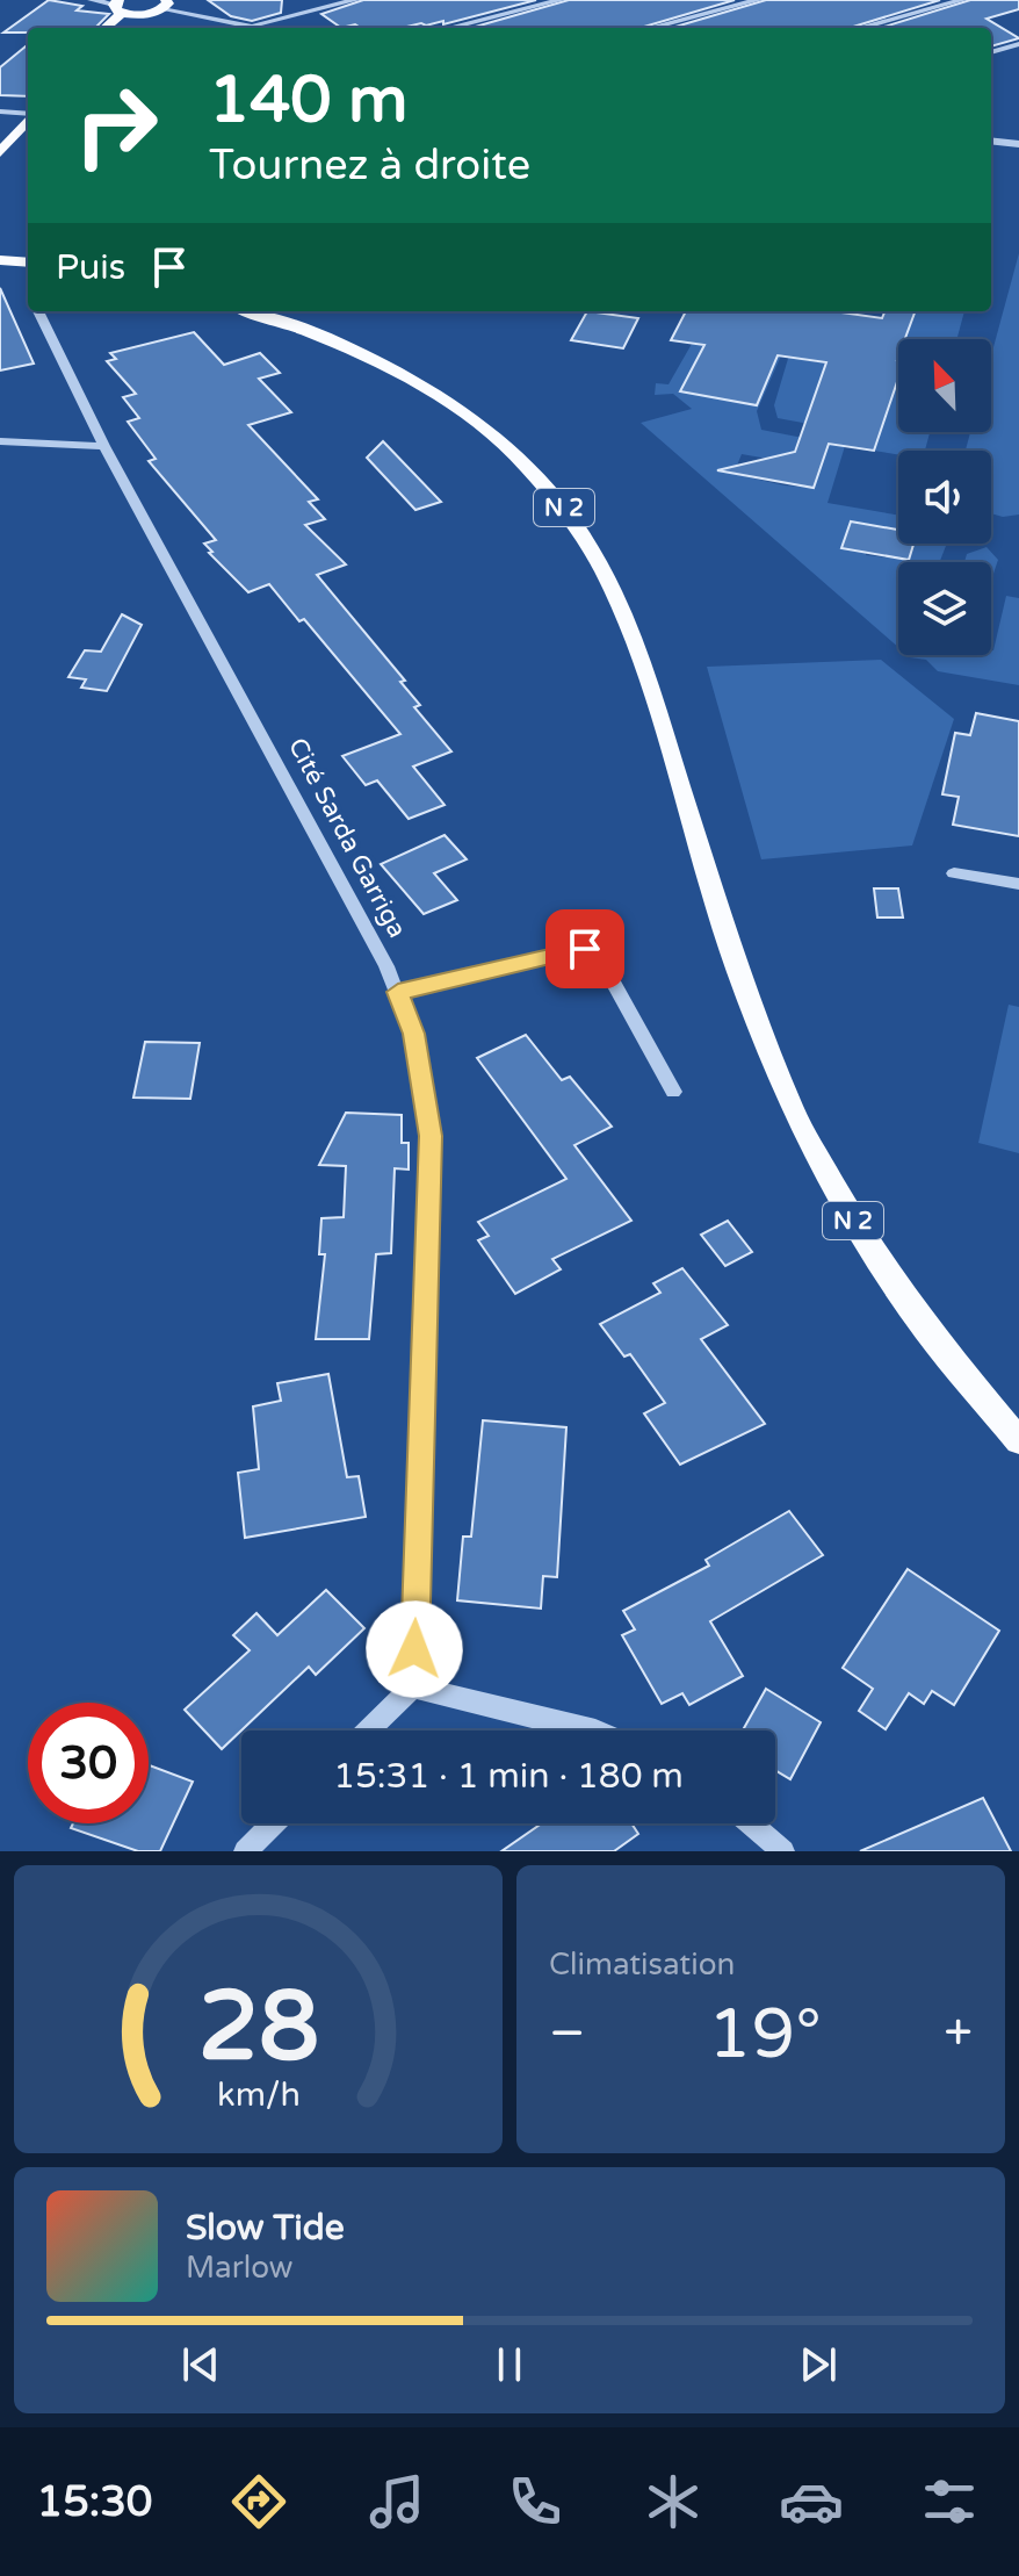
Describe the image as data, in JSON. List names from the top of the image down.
{
  "streets": {
    "main road": ["N 2"],
    "street": ["Cité Sarda Garriga"]
  },
  "north": "top left",
  "page": {
    "turn": ["140 m", "Tournez à droite"],
    "then": "Puis",
    "limit": "30",
    "trip": "15:31 · 1 min · 180 m",
    "tile": "Climatisation",
    "heat": ["−", "19°", "+"],
    "song": ["Slow Tide", "Marlow"],
    "tabs": "15:30",
    "gauge": ["28", "km/h"]
  }
}
